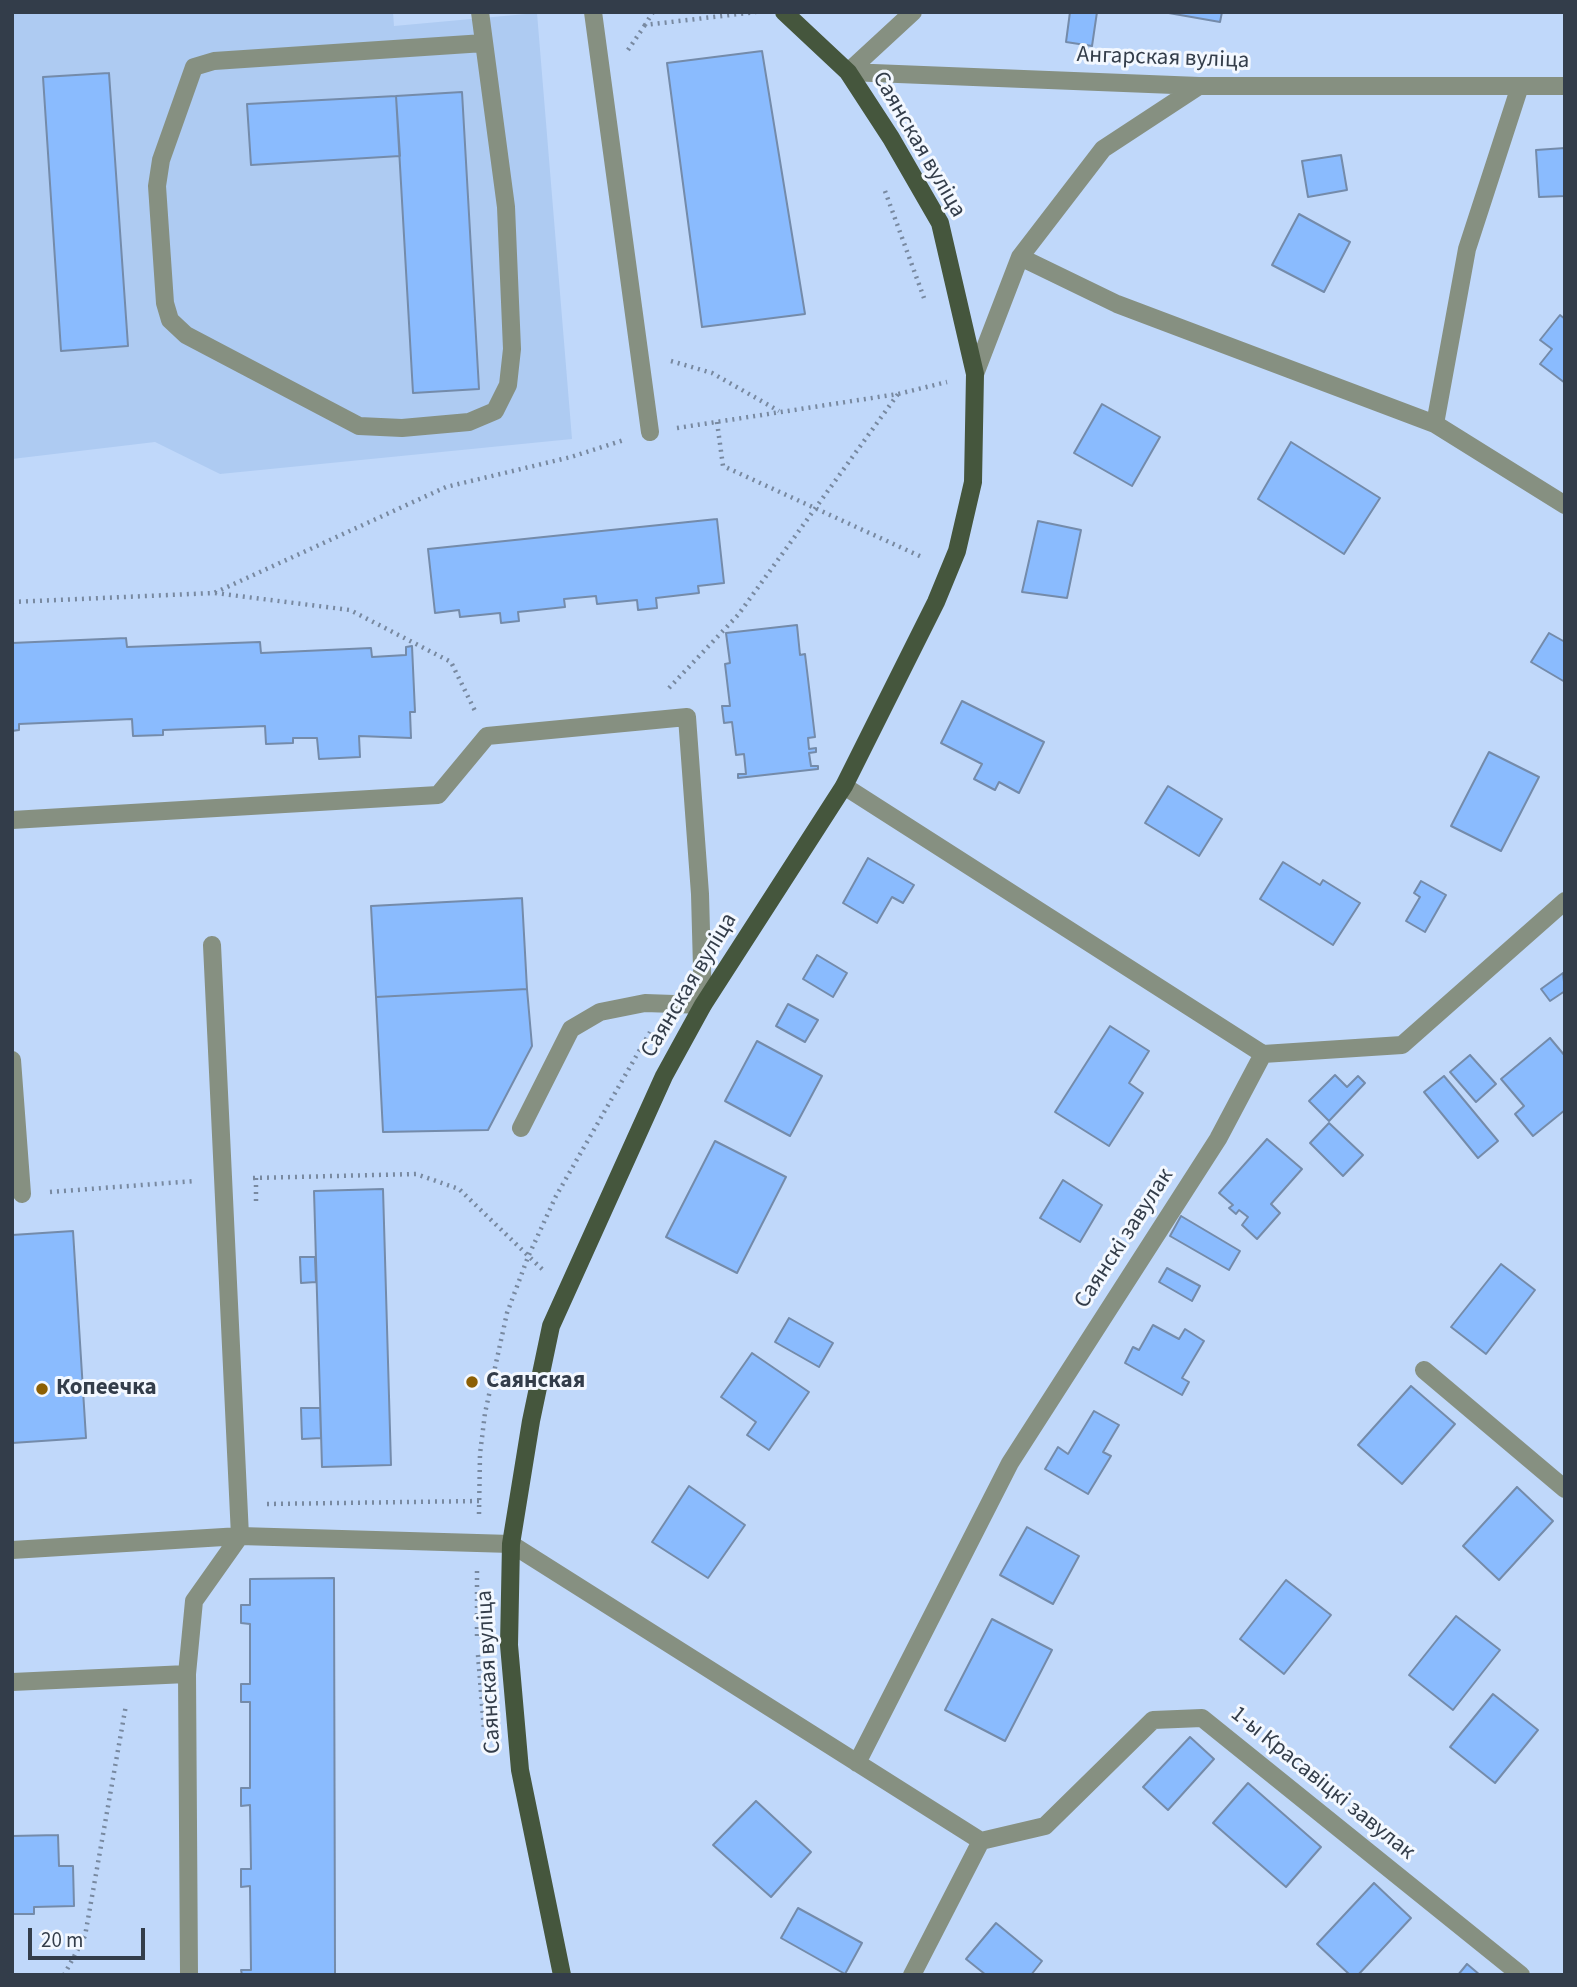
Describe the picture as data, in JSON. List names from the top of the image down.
{
  "streets": {
    "main road": ["Саянская вуліца"],
    "street": ["Ангарская вуліца", "Саянскі завулак", "1-ы Красавіцкі завулак"]
  },
  "crossings": [
    ["Ангарская вуліца", "Саянская вуліца"]
  ],
  "places": ["Саянская", "Копеечка"],
  "scale_bar": "20 m"
}
